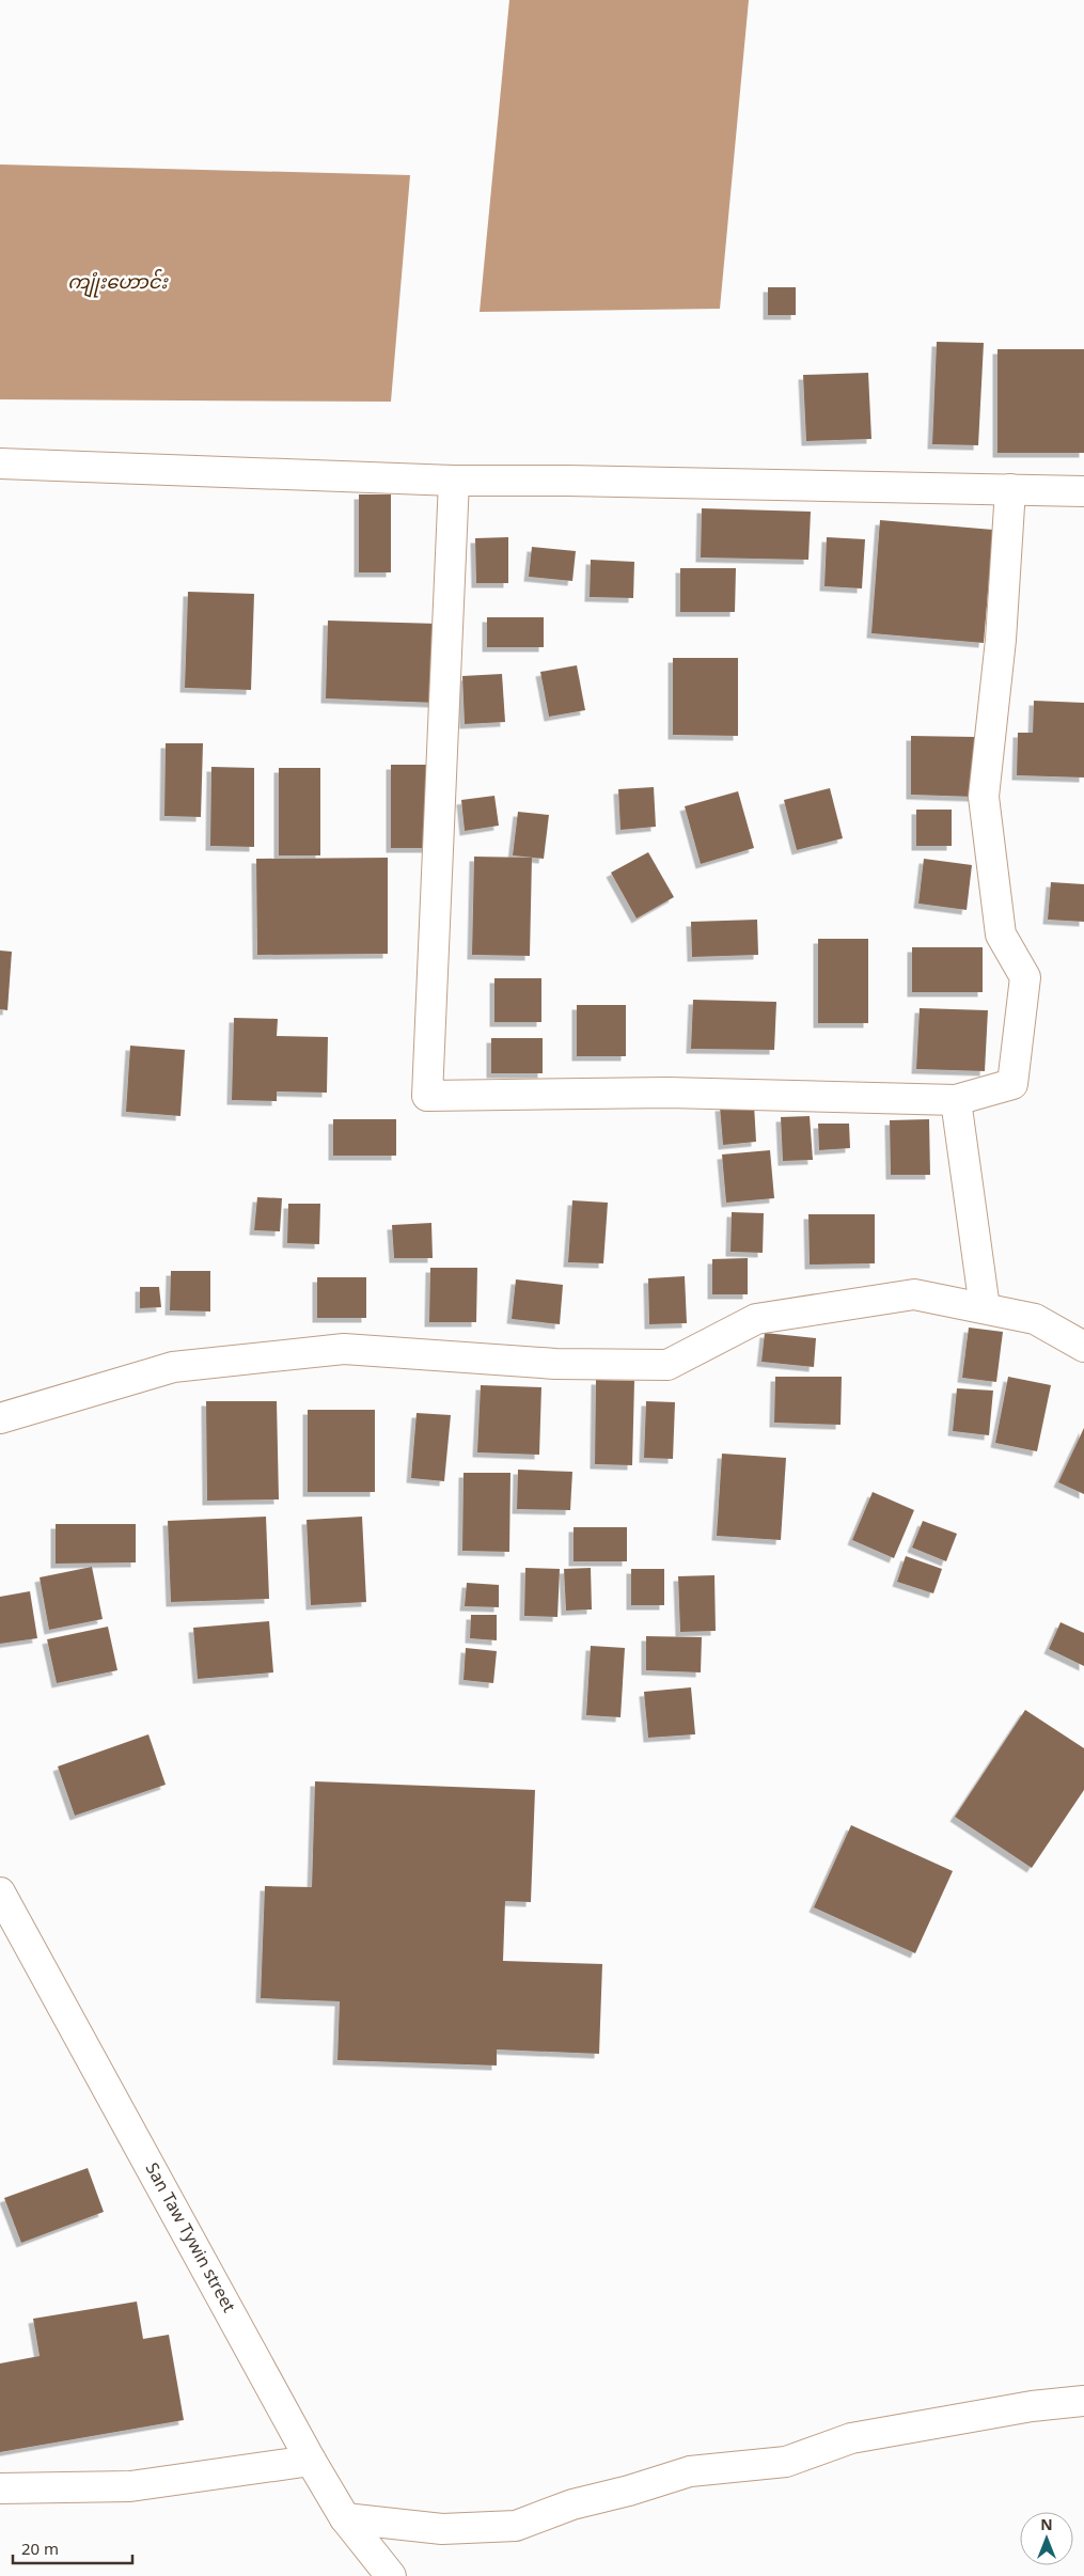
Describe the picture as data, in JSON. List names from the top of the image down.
{
  "streets": {
    "street": ["San Taw Tywin street"]
  },
  "water": ["ကျုံးဟောင်း"],
  "scale_bar": "20 m",
  "north": "top"
}
